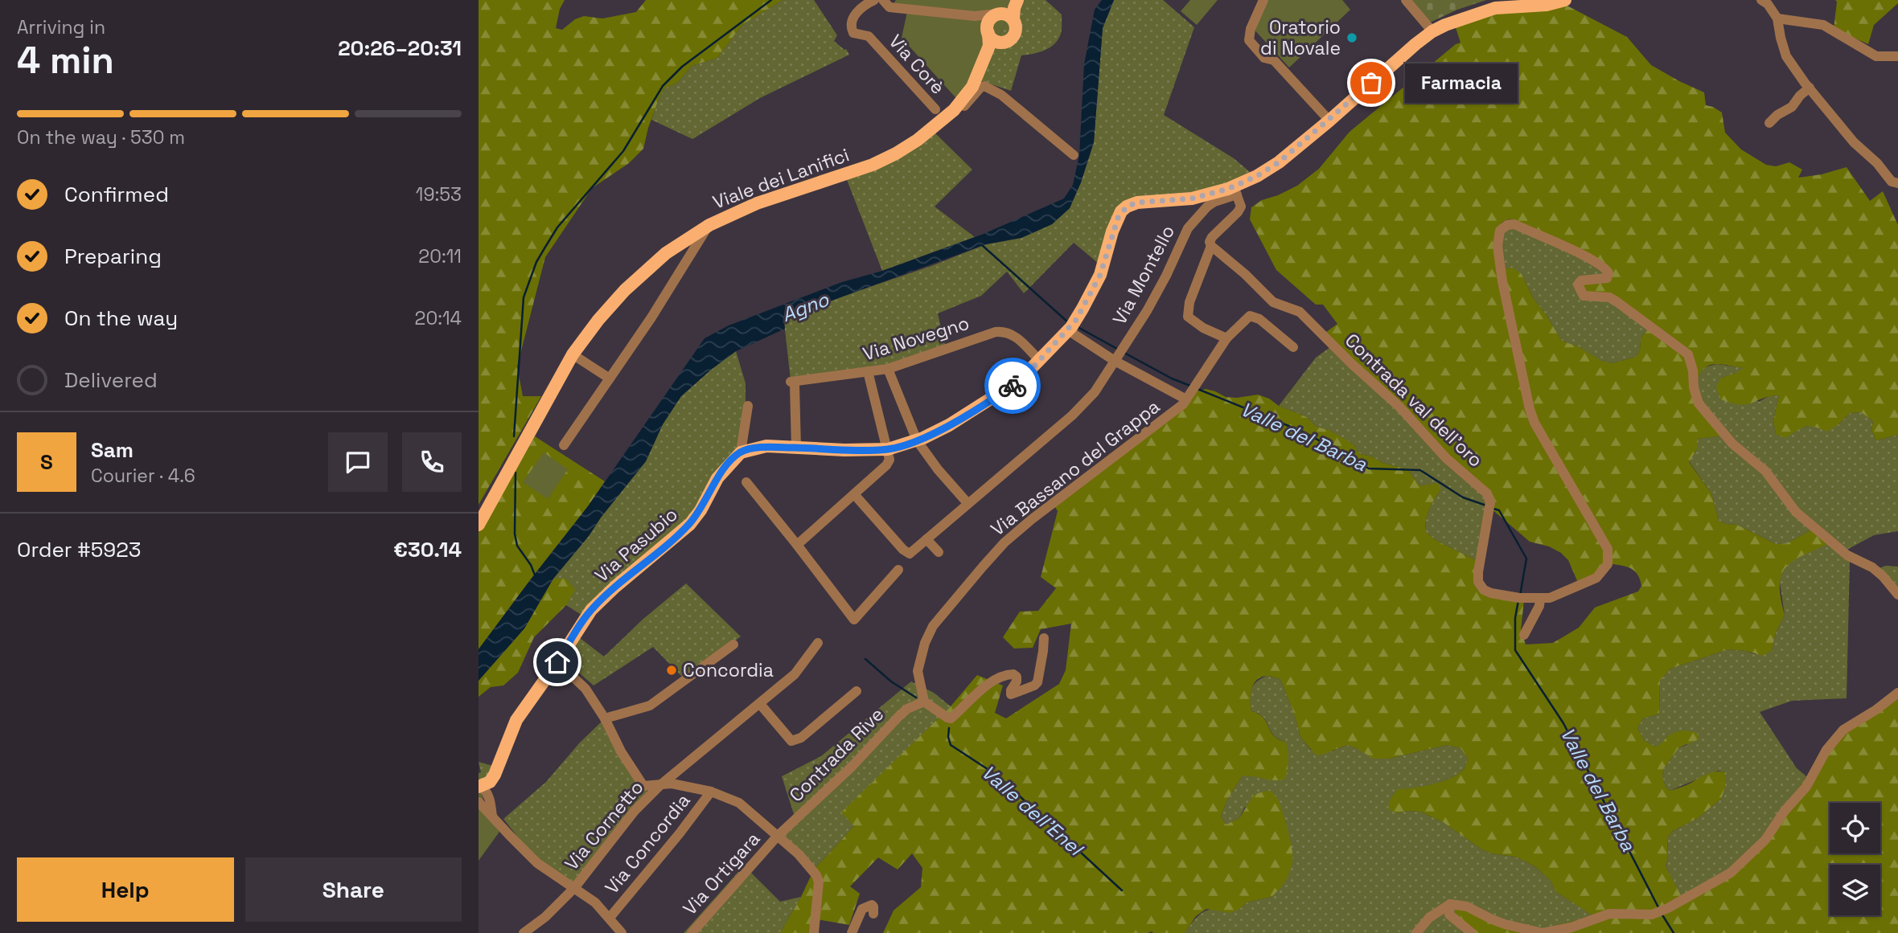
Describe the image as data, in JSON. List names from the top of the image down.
{
  "streets": {
    "main road": ["Viale dei Lanifici", "Via Pasubio"],
    "street": [
      "Via Corè",
      "Via Montello",
      "Via Novegno",
      "Contrada val dell'oro",
      "Via Bassano del Grappa",
      "Contrada Rive",
      "Via Cornetto",
      "Via Concordia",
      "Via Ortigara"
    ]
  },
  "crossings": [
    ["Via Montello", "Via Bassano del Grappa"],
    ["Via Bassano del Grappa", "Contrada Rive"],
    ["Via Pasubio", "Via Concordia"],
    ["Contrada Rive", "Via Concordia"],
    ["Contrada Rive", "Via Ortigara"],
    ["Via Cornetto", "Via Concordia"],
    ["Via Concordia", "Via Ortigara"]
  ],
  "water": ["Agno", "Valle del Barba", "Valle dell'Enel"],
  "places": ["Oratorio di Novale", "Farmacia", "Concordia"],
  "page": {
    "heading": ["4 min", "Arriving in", "20:26–20:31"],
    "panel": [
      "Sam",
      "Courier · 4.6",
      "Order #5923",
      "€30.14"
    ],
    "bubble": "Farmacia",
    "bar": "On the way · 530 m",
    "list": [
      ["Confirmed", "19:53"],
      ["Preparing", "20:11"],
      ["On the way", "20:14"],
      "Delivered"
    ],
    "round": "S",
    "buttons": ["Help", "Share"]
  }
}
